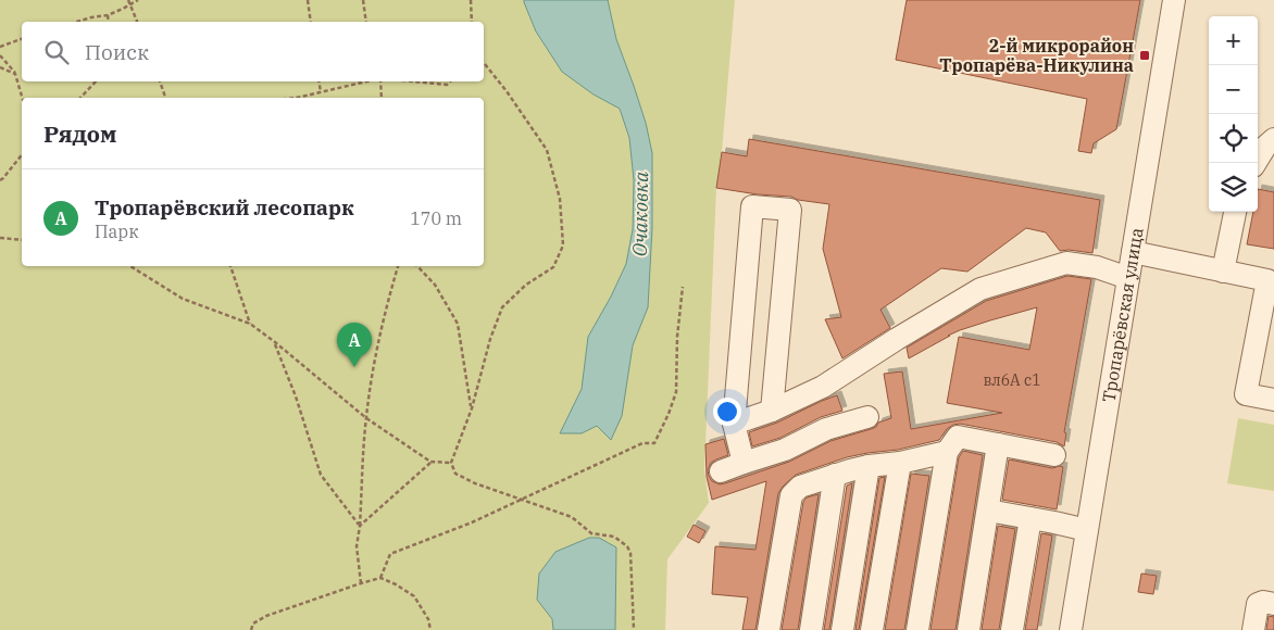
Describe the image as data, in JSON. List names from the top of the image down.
{
  "streets": {
    "street": ["Тропарёвская улица"]
  },
  "water": ["Очаковка"],
  "places": {
    "transit": ["2-й микрорайон Тропарёва-Никулина"]
  },
  "house_numbers": ["вл6А с1"],
  "page": {
    "map_buttons": ["+", "−"],
    "search": "Поиск",
    "heading": "Рядом",
    "list": [
      {
        "mark": "A",
        "name": "Тропарёвский лесопарк",
        "note": "Парк",
        "value": "170 m"
      }
    ],
    "pins": "A"
  }
}
